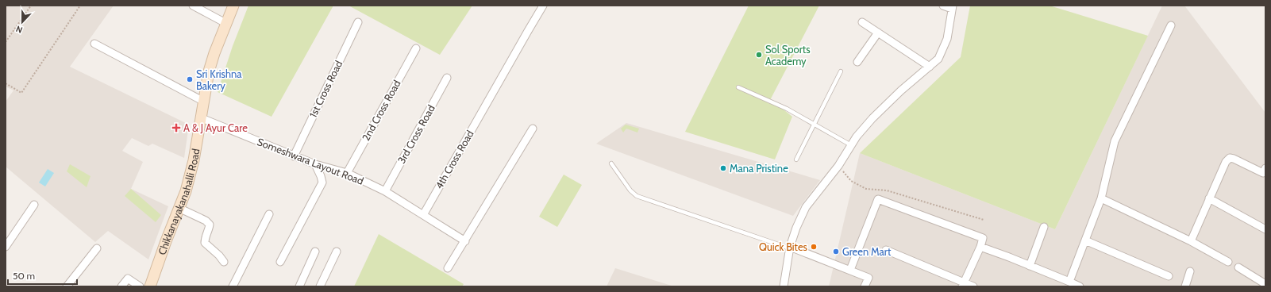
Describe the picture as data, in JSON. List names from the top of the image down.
{
  "streets": {
    "main road": ["Chikkanayakanahalli Road"],
    "street": [
      "1st Cross Road",
      "2nd Cross Road",
      "3rd Cross Road",
      "4th Cross Road",
      "Someshwara Layout Road"
    ]
  },
  "crossings": [
    ["1st Cross Road", "Someshwara Layout Road"],
    ["2nd Cross Road", "Someshwara Layout Road"],
    ["3rd Cross Road", "Someshwara Layout Road"],
    ["4th Cross Road", "Someshwara Layout Road"],
    ["Someshwara Layout Road", "Chikkanayakanahalli Road"]
  ],
  "places": {
    "other": [
      "Sol Sports Academy",
      "Sri Krishna Bakery",
      "Mana Pristine",
      "Quick Bites",
      "Green Mart"
    ],
    "health": ["A & J Ayur Care"]
  },
  "scale_bar": "50 m",
  "north": "bottom"
}
